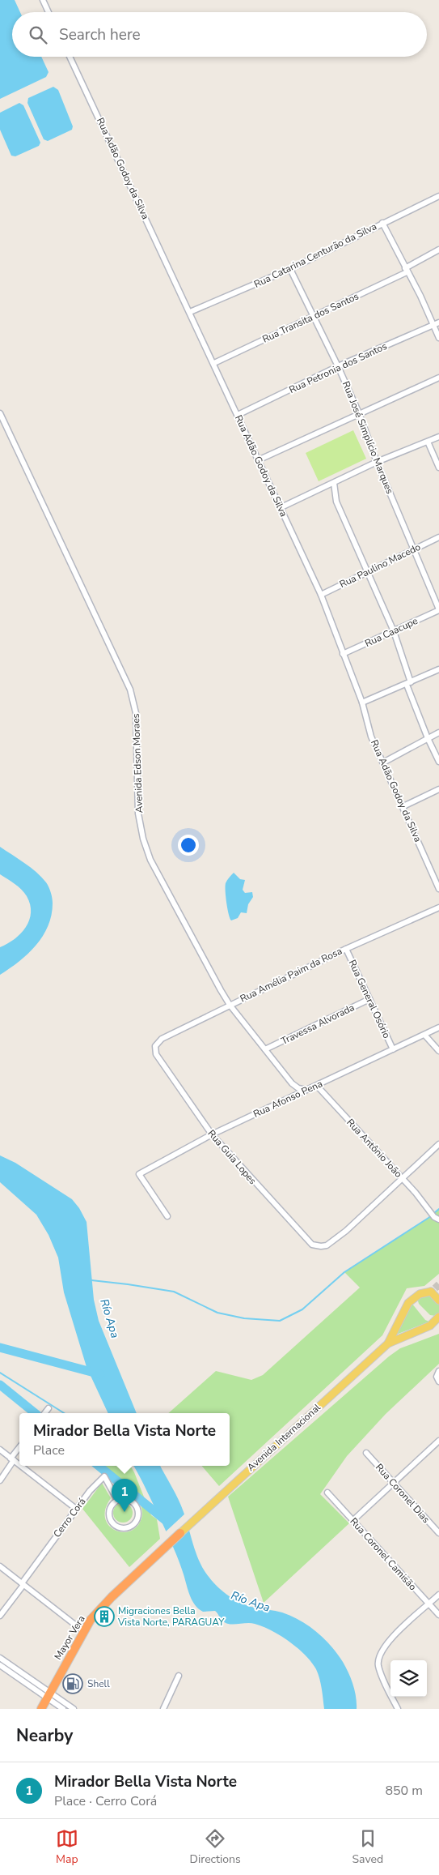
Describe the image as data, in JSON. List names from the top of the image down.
{
  "streets": {
    "highway": ["Mayor Vera"],
    "main road": ["Avenida Internacional"],
    "street": [
      "Rua Adão Godoy da Silva",
      "Rua Catarina Centurão da Silva",
      "Rua Transita dos Santos",
      "Rua Petronia dos Santos",
      "Rua José Simplício Marques",
      "Rua Paulino Macedo",
      "Rua Caacupe",
      "Avenida Edson Moraes",
      "Rua Amélia Paim da Rosa",
      "Rua General Osório",
      "Travessa Alvorada",
      "Rua Afonso Pena",
      "Rua Antônio João",
      "Rua Guia Lopes",
      "Rua Coronel Dias",
      "Cerro Corá",
      "Rua Coronel Camisão"
    ]
  },
  "crossings": [
    ["Rua Adão Godoy da Silva", "Rua Catarina Centurão da Silva"],
    ["Rua Adão Godoy da Silva", "Rua Transita dos Santos"],
    ["Rua Adão Godoy da Silva", "Rua Petronia dos Santos"],
    ["Rua Adão Godoy da Silva", "Rua Paulino Macedo"],
    ["Rua Adão Godoy da Silva", "Rua Caacupe"],
    ["Rua Catarina Centurão da Silva", "Rua José Simplício Marques"],
    ["Rua Transita dos Santos", "Rua José Simplício Marques"],
    ["Rua Petronia dos Santos", "Rua José Simplício Marques"],
    ["Rua José Simplício Marques", "Rua Paulino Macedo"],
    ["Rua José Simplício Marques", "Rua Caacupe"],
    ["Avenida Edson Moraes", "Rua Amélia Paim da Rosa"],
    ["Avenida Edson Moraes", "Travessa Alvorada"],
    ["Avenida Edson Moraes", "Rua Afonso Pena"],
    ["Rua Amélia Paim da Rosa", "Rua General Osório"],
    ["Rua Amélia Paim da Rosa", "Rua Guia Lopes"],
    ["Rua General Osório", "Travessa Alvorada"],
    ["Rua General Osório", "Rua Afonso Pena"],
    ["Rua Afonso Pena", "Rua Antônio João"],
    ["Rua Afonso Pena", "Rua Guia Lopes"],
    ["Rua Antônio João", "Rua Guia Lopes"],
    ["Avenida Internacional", "Mayor Vera"]
  ],
  "water": ["Río Apa"],
  "places": {
    "building": ["Migraciones Bella Vista Norte, PARAGUAY"],
    "fuel station": ["Shell"]
  },
  "page": {
    "search": "Search here",
    "popup": ["Mirador Bella Vista Norte", "Place"],
    "pins": "1",
    "heading": "Nearby",
    "list": [
      {
        "mark": "1",
        "name": "Mirador Bella Vista Norte",
        "note": "Place · Cerro Corá",
        "value": "850 m"
      }
    ],
    "nav": ["Map", "Directions", "Saved"]
  }
}
